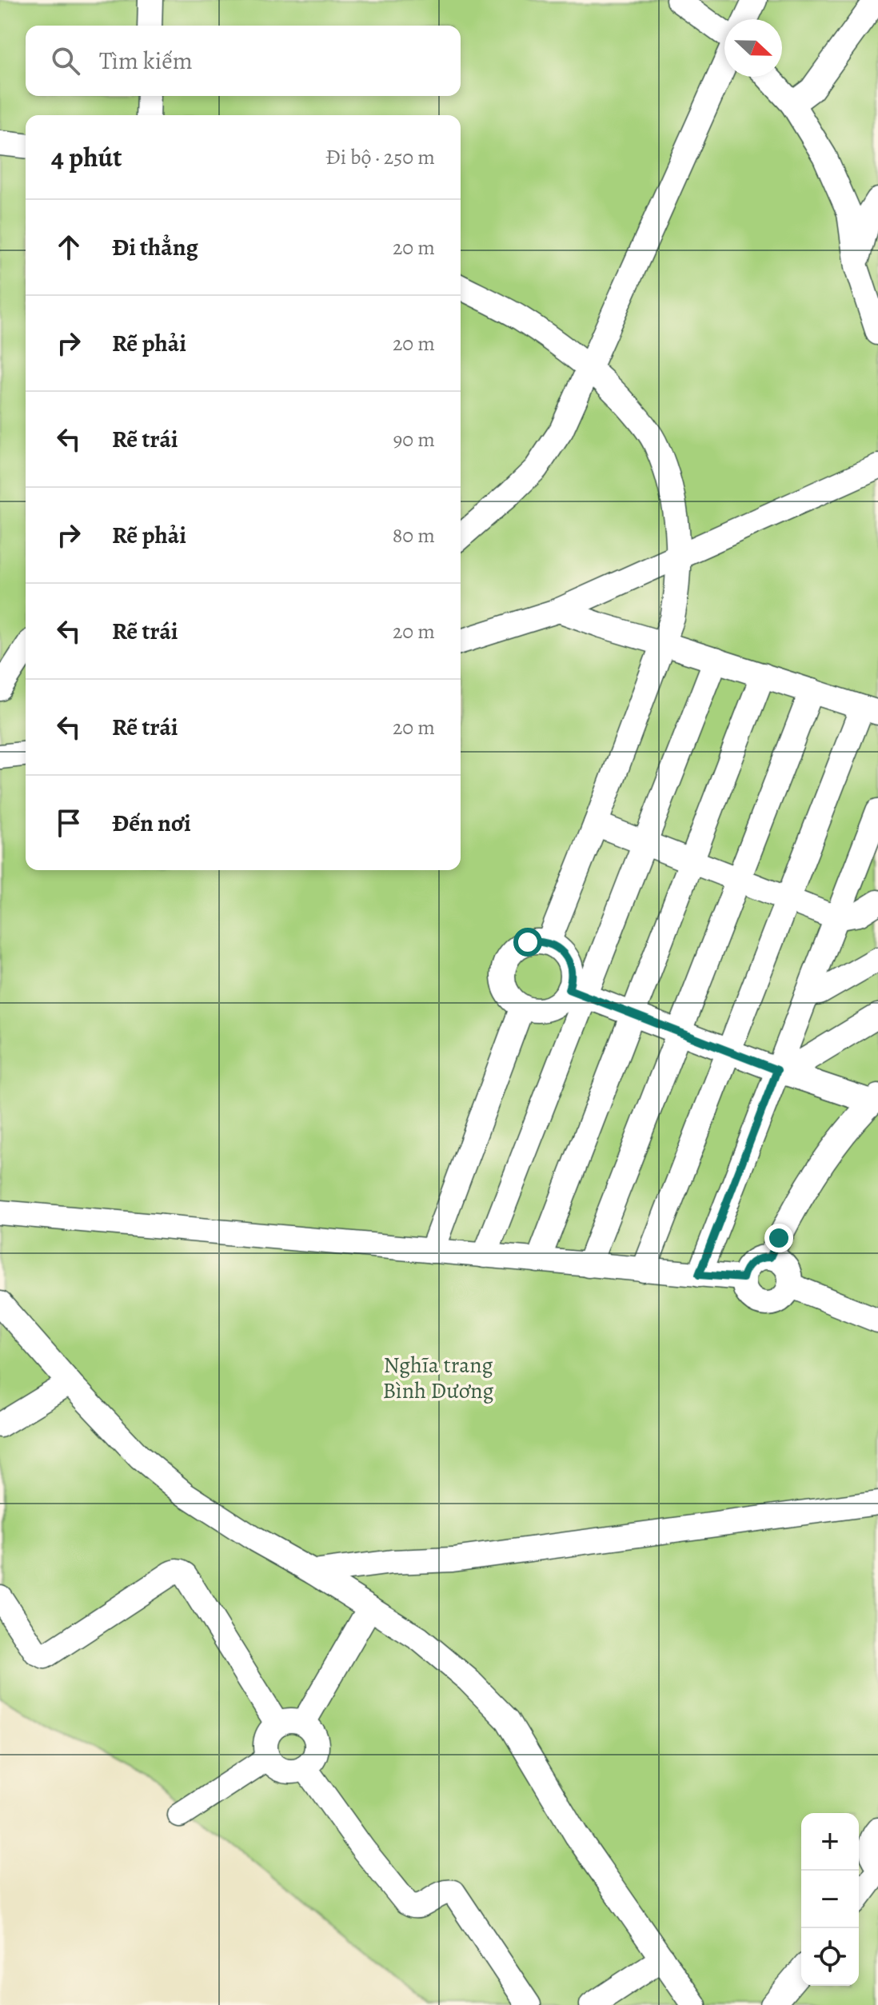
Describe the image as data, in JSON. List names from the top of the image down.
{
  "parks": ["Nghĩa trang Bình Dương"],
  "north": "right",
  "page": {
    "search": "Tìm kiếm",
    "heading": ["4 phút", "Đi bộ · 250 m"],
    "list": [
      ["Đi thẳng", "20 m"],
      ["Rẽ phải", "20 m"],
      ["Rẽ trái", "90 m"],
      ["Rẽ phải", "80 m"],
      ["Rẽ trái", "20 m"],
      ["Rẽ trái", "20 m"],
      "Đến nơi"
    ],
    "map_buttons": ["+", "−"]
  }
}
